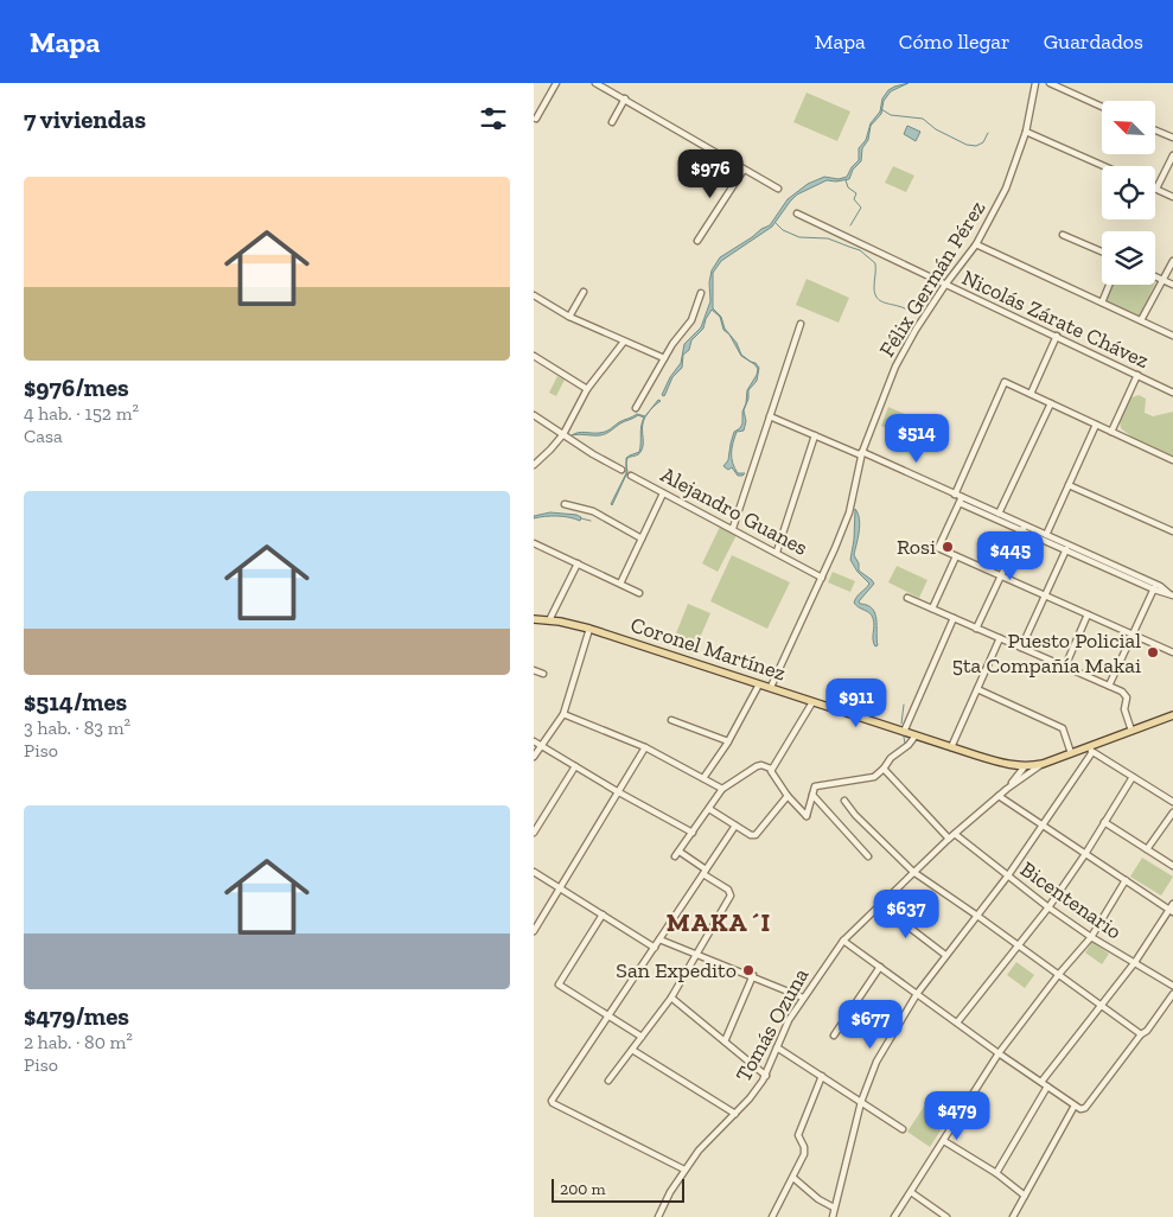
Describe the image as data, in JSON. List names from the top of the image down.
{
  "streets": {
    "main road": ["Coronel Martínez"],
    "street": [
      "Félix Germán Pérez",
      "Nicolás Zárate Chávez",
      "Alejandro Guanes",
      "Bicentenario",
      "Tomás Ozuna"
    ]
  },
  "crossings": [
    ["Félix Germán Pérez", "Nicolás Zárate Chávez"],
    ["Félix Germán Pérez", "Alejandro Guanes"],
    ["Félix Germán Pérez", "Coronel Martínez"],
    ["Coronel Martínez", "Tomás Ozuna"],
    ["Bicentenario", "Tomás Ozuna"]
  ],
  "districts": ["MAKA´I"],
  "places": ["Rosi", "Puesto Policial 5ta Compañía Makai", "San Expedito"],
  "scale_bar": "200 m",
  "north": "top left",
  "page": {
    "header": "Mapa",
    "nav": ["Mapa", "Cómo llegar", "Guardados"],
    "heading": "7 viviendas",
    "price": [
      "$976",
      "$514",
      "$445",
      "$911",
      "$637",
      "$677",
      "$479"
    ],
    "list": [
      {
        "name": "$976/mes",
        "note": "4 hab. · 152 m² · Casa"
      },
      {
        "name": "$514/mes",
        "note": "3 hab. · 83 m² · Piso"
      },
      {
        "name": "$479/mes",
        "note": "2 hab. · 80 m² · Piso"
      }
    ],
    "scale": "200 m"
  }
}
